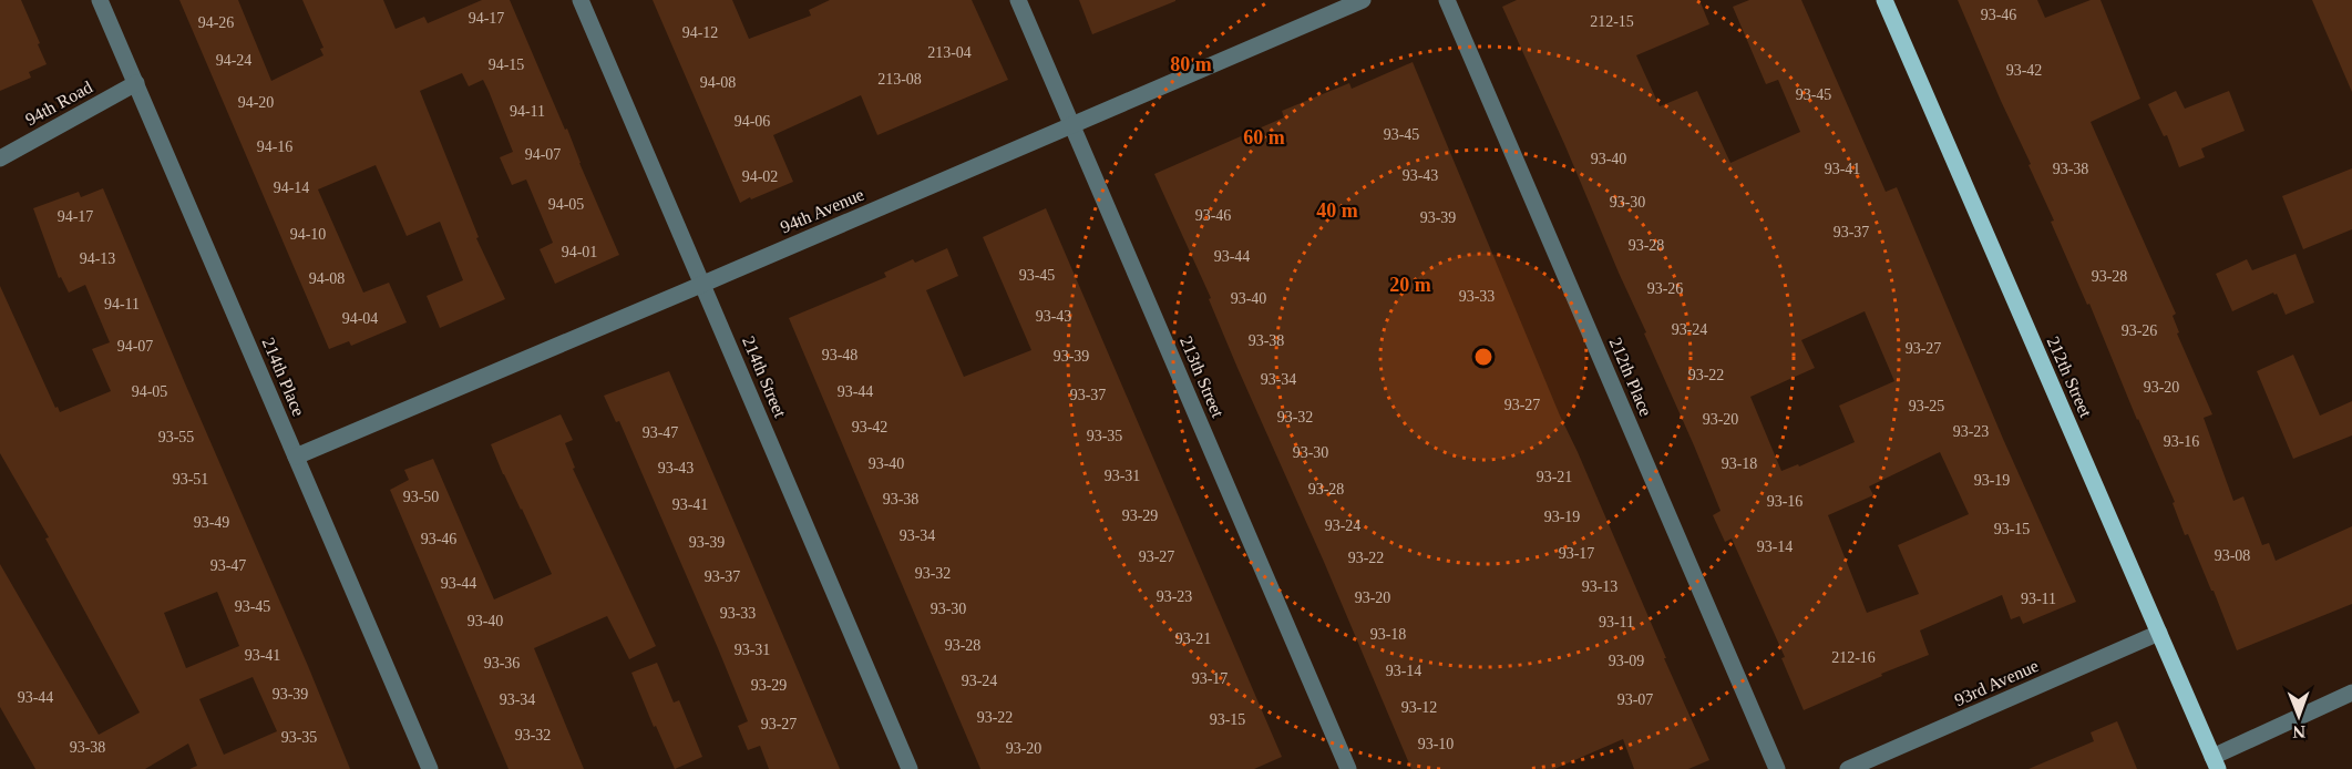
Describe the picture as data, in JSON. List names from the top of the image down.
{
  "streets": {
    "main road": ["212th Street"],
    "street": [
      "94th Road",
      "94th Avenue",
      "214th Place",
      "214th Street",
      "213th Street",
      "212th Place",
      "93rd Avenue"
    ]
  },
  "crossings": [
    ["94th Road", "214th Place"],
    ["94th Avenue", "214th Place"],
    ["94th Avenue", "214th Street"],
    ["94th Avenue", "213th Street"],
    ["212th Street", "93rd Avenue"]
  ],
  "house_numbers": [
    "93-46",
    "94-17",
    "212-15",
    "94-26",
    "94-12",
    "213-04",
    "94-24",
    "94-15",
    "93-42",
    "213-08",
    "94-08",
    "93-45",
    "94-20",
    "94-11",
    "94-06",
    "93-45",
    "94-16",
    "94-07",
    "93-40",
    "93-41",
    "93-38",
    "93-43",
    "94-02",
    "94-14",
    "93-30",
    "94-05",
    "93-46",
    "94-17",
    "93-39",
    "93-37",
    "94-10",
    "93-28",
    "94-01",
    "93-44",
    "94-13",
    "93-45",
    "93-28",
    "94-08",
    "93-26",
    "93-33",
    "93-40",
    "94-11",
    "93-43",
    "94-04",
    "93-24",
    "93-26",
    "93-38",
    "94-07",
    "93-27",
    "93-48",
    "93-39",
    "93-22",
    "93-34",
    "93-20",
    "94-05",
    "93-44",
    "93-37",
    "93-27",
    "93-25",
    "93-32",
    "93-20",
    "93-42",
    "93-23",
    "93-47",
    "93-35",
    "93-55",
    "93-16",
    "93-30",
    "93-40",
    "93-18",
    "93-43",
    "93-31",
    "93-21",
    "93-51",
    "93-19",
    "93-28",
    "93-50",
    "93-38",
    "93-16",
    "93-41",
    "93-29",
    "93-19",
    "93-49",
    "93-24",
    "93-15",
    "93-34",
    "93-46",
    "93-39",
    "93-14",
    "93-17",
    "93-08",
    "93-27",
    "93-22",
    "93-47",
    "93-32",
    "93-37",
    "93-44",
    "93-13",
    "93-23",
    "93-20",
    "93-11",
    "93-45",
    "93-30",
    "93-33",
    "93-40",
    "93-11",
    "93-18",
    "93-21",
    "93-28",
    "93-31",
    "93-41",
    "212-16",
    "93-09",
    "93-36",
    "93-14",
    "93-17",
    "93-24",
    "93-29",
    "93-39",
    "93-44",
    "93-34",
    "93-07",
    "93-12",
    "93-22",
    "93-15",
    "93-27",
    "93-32",
    "93-35",
    "93-10",
    "93-38",
    "93-20"
  ],
  "north": "bottom",
  "rings": [
    "80 m",
    "60 m",
    "40 m",
    "20 m"
  ]
}
